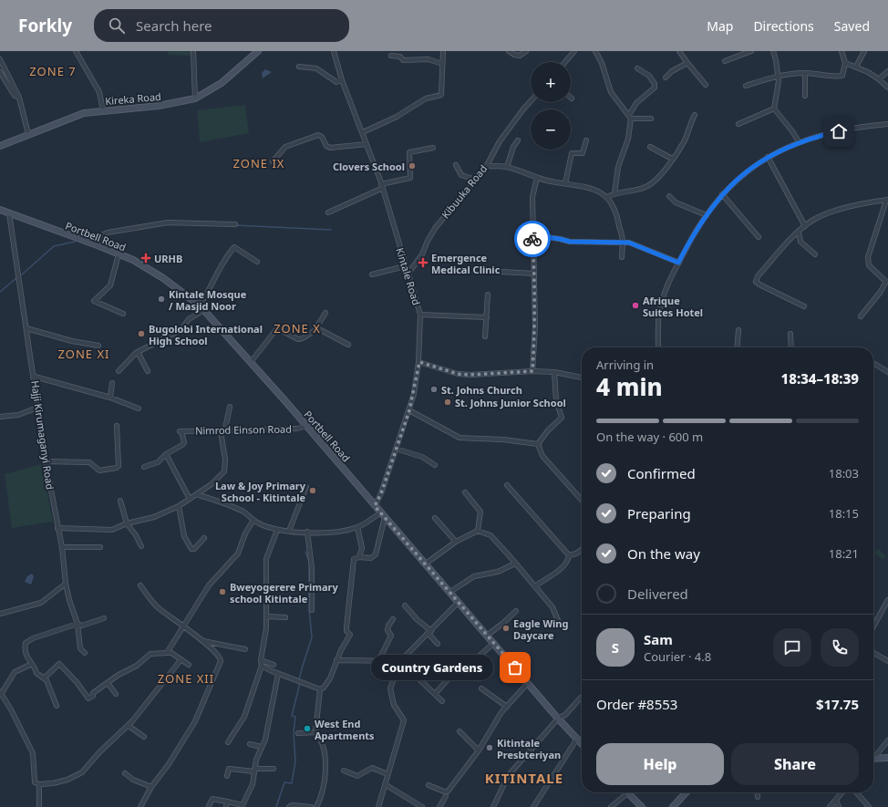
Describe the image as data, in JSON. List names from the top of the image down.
{
  "streets": {
    "main road": ["Kireka Road", "Portbell Road"],
    "street": [
      "Kibuuka Road",
      "Kintale Road",
      "Nimrod Einson Road",
      "Hajji Kirumaganyi Road"
    ]
  },
  "crossings": [
    ["Kibuuka Road", "Kintale Road"],
    ["Portbell Road", "Kintale Road"],
    ["Portbell Road", "Nimrod Einson Road"],
    ["Portbell Road", "Hajji Kirumaganyi Road"]
  ],
  "districts": [
    "ZONE 7",
    "ZONE IX",
    "ZONE X",
    "ZONE XI",
    "ZONE XII",
    "KITINTALE"
  ],
  "places": {
    "other": [
      "Clovers School",
      "Kintale Mosque / Masjid Noor",
      "Afrique Suites Hotel",
      "Bugolobi International High School",
      "St. Johns Church",
      "St. Johns Junior School",
      "Law & Joy Primary School - Kitintale",
      "Bweyogerere Primary school Kitintale",
      "Eagle Wing Daycare",
      "Country Gardens",
      "West End Apartments",
      "Kitintale Presbteriyan"
    ],
    "health": ["URHB", "Emergence Medical Clinic"]
  },
  "page": {
    "header": "Forkly",
    "search": "Search here",
    "nav": ["Map", "Directions", "Saved"],
    "map_buttons": ["+", "−"],
    "heading": ["4 min", "Arriving in", "18:34–18:39"],
    "panel": [
      "Sam",
      "Courier · 4.8",
      "Order #8553",
      "$17.75"
    ],
    "bar": "On the way · 600 m",
    "list": [
      ["Confirmed", "18:03"],
      ["Preparing", "18:15"],
      ["On the way", "18:21"],
      "Delivered"
    ],
    "round": "S",
    "bubble": "Country Gardens",
    "buttons": ["Help", "Share"]
  }
}
